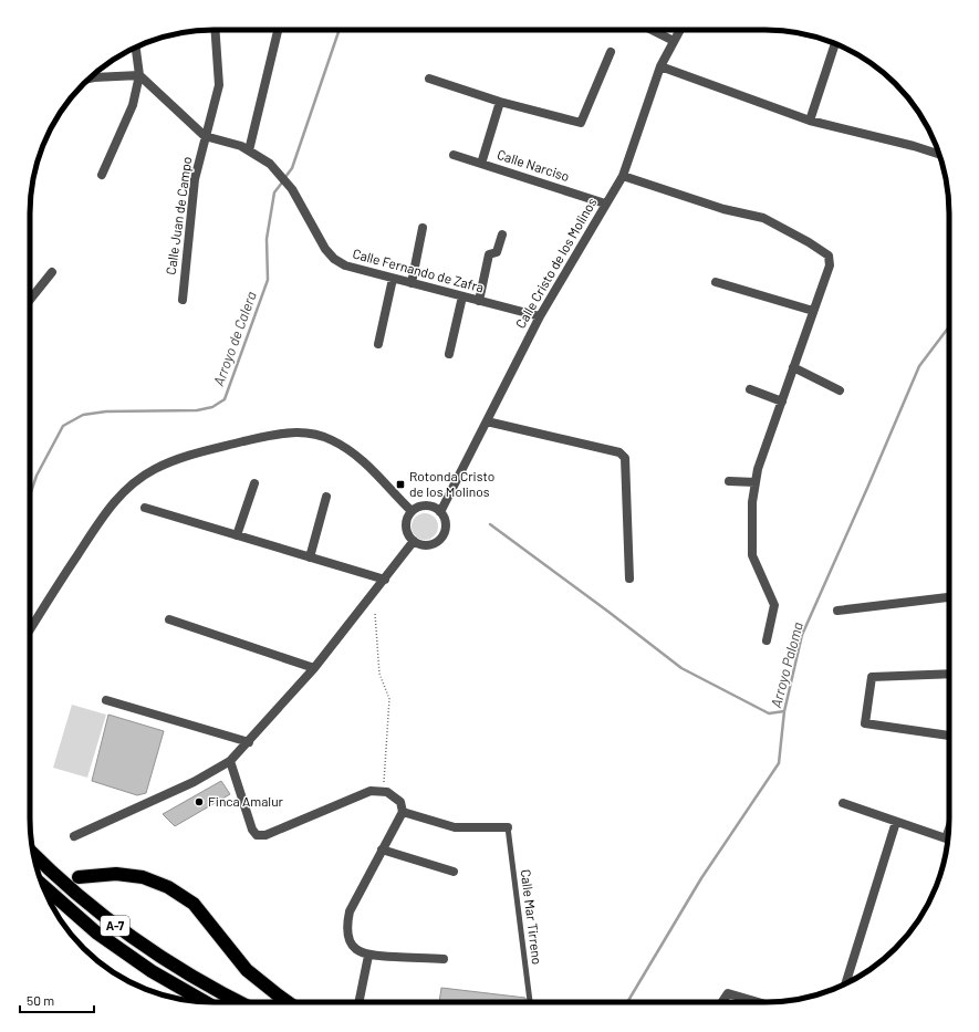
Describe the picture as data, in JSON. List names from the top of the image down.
{
  "streets": {
    "highway": ["A-7"],
    "street": [
      "Calle Narciso",
      "Calle Juan de Campo",
      "Calle Cristo de los Molinos",
      "Calle Fernando de Zafra"
    ],
    "lane": ["Calle Mar Tirreno"]
  },
  "crossings": [
    ["Calle Narciso", "Calle Cristo de los Molinos"],
    ["Calle Juan de Campo", "Calle Fernando de Zafra"],
    ["Calle Cristo de los Molinos", "Calle Fernando de Zafra"]
  ],
  "water": ["Arroyo de Calera", "Arroyo Paloma"],
  "places": {
    "transit": ["Rotonda Cristo de los Molinos"],
    "other": ["Finca Amalur"]
  },
  "scale_bar": "50 m"
}
